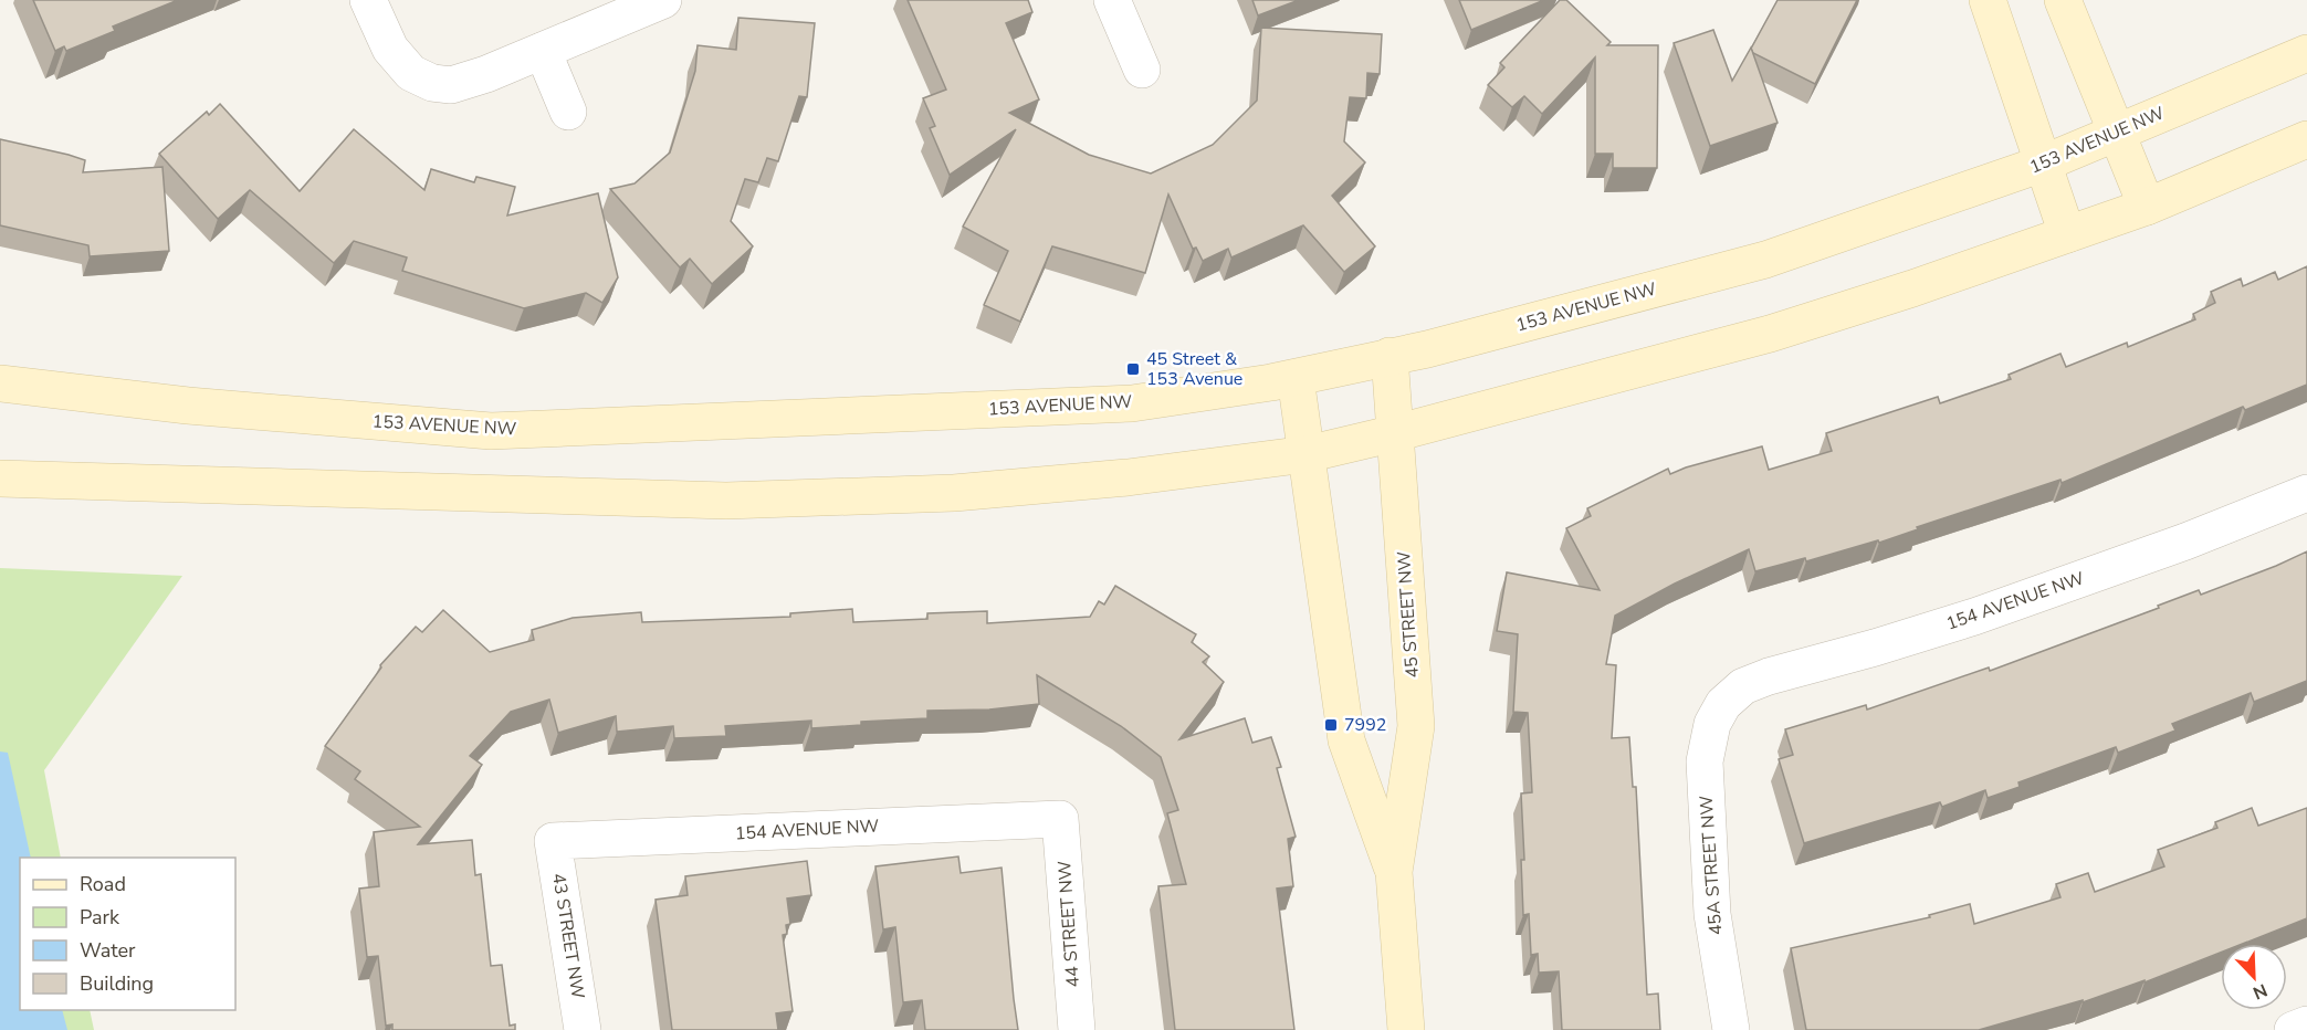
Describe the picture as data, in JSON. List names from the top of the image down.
{
  "streets": {
    "main road": ["153 AVENUE NW", "45 STREET NW"],
    "street": [
      "154 AVENUE NW",
      "45A STREET NW",
      "44 STREET NW",
      "43 STREET NW"
    ]
  },
  "crossings": [
    ["153 AVENUE NW", "45 STREET NW"],
    ["154 AVENUE NW", "45A STREET NW"],
    ["154 AVENUE NW", "44 STREET NW"],
    ["154 AVENUE NW", "43 STREET NW"]
  ],
  "places": {
    "transit": ["45 Street & 153 Avenue", "7992"]
  },
  "legend": [
    "Road",
    "Park",
    "Water",
    "Building"
  ],
  "north": "bottom right"
}
